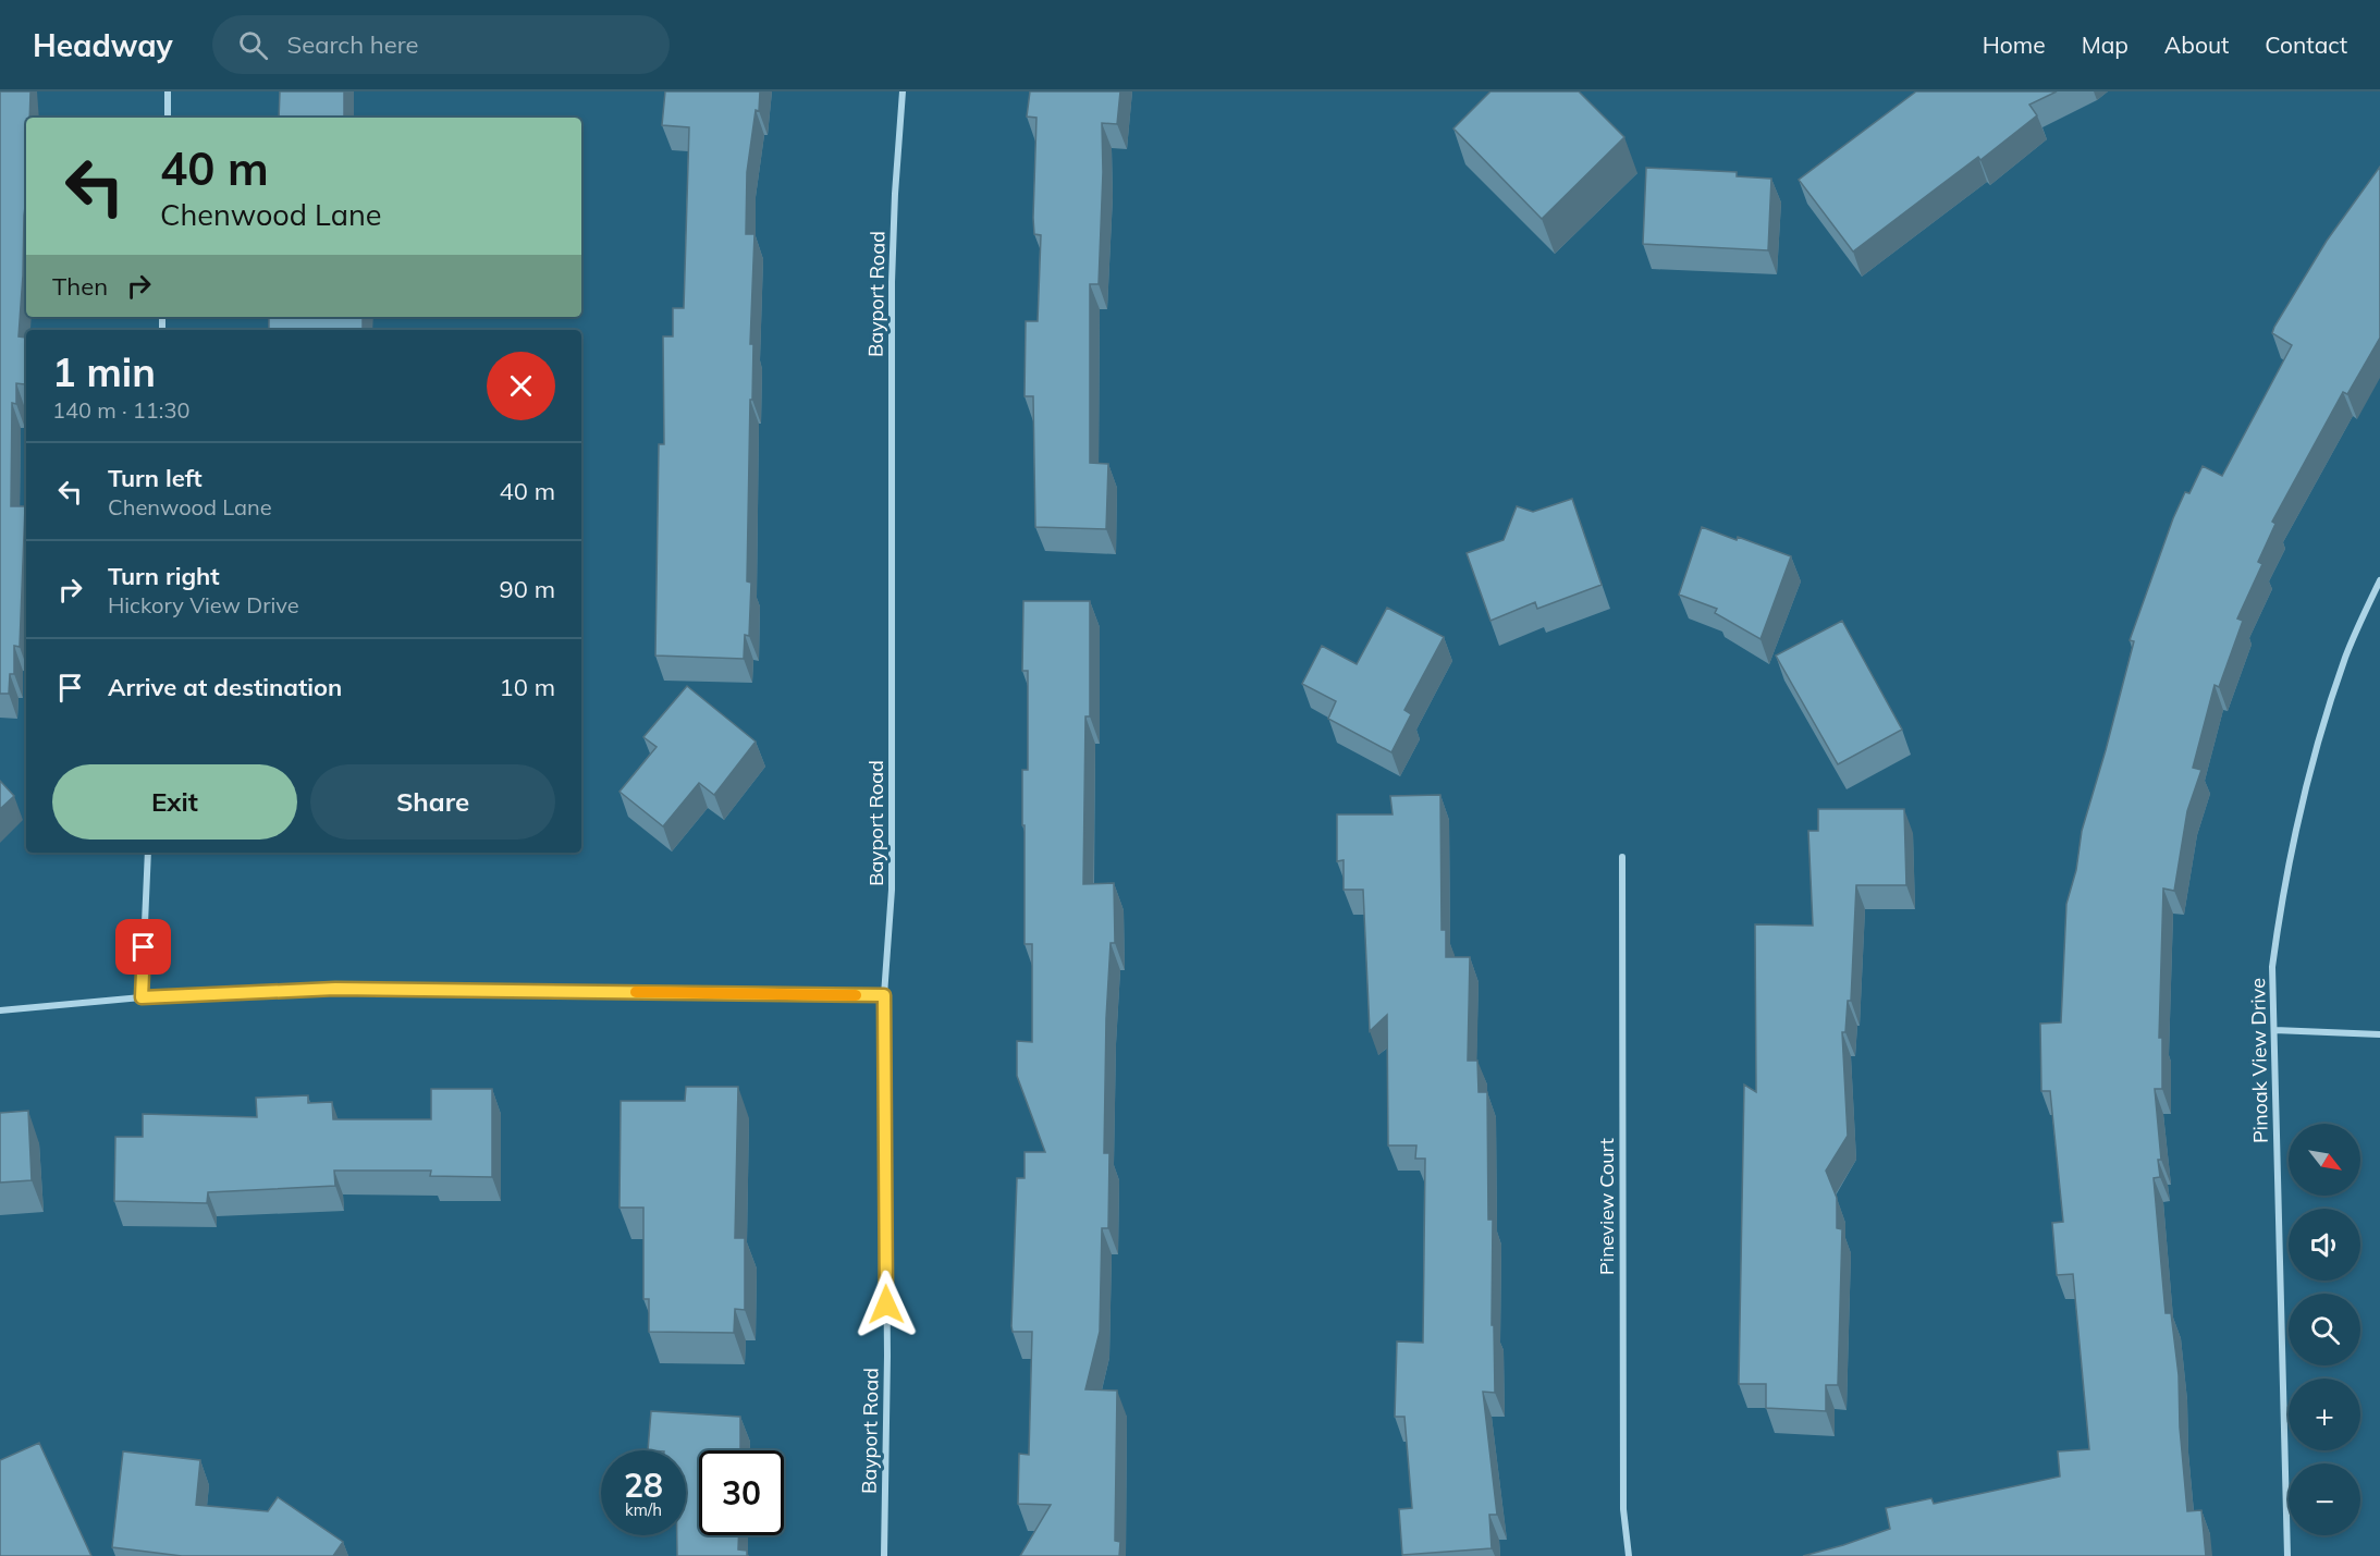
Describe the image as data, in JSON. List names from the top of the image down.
{
  "streets": {
    "street": ["Bayport Road", "Pinoak View Drive", "Pineview Court"]
  },
  "north": "bottom right",
  "page": {
    "header": "Headway",
    "search": "Search here",
    "nav": [
      "Home",
      "Map",
      "About",
      "Contact"
    ],
    "turn": ["40 m", "Chenwood Lane"],
    "then": "Then",
    "heading": ["1 min", "140 m · 11:30"],
    "list": [
      {
        "name": "Turn left",
        "note": "Chenwood Lane",
        "value": "40 m"
      },
      {
        "name": "Turn right",
        "note": "Hickory View Drive",
        "value": "90 m"
      },
      {
        "name": "Arrive at destination",
        "value": "10 m"
      }
    ],
    "buttons": ["Exit", "Share"],
    "map_buttons": ["+", "−"],
    "speed": "28 km/h",
    "limit": "30"
  }
}
